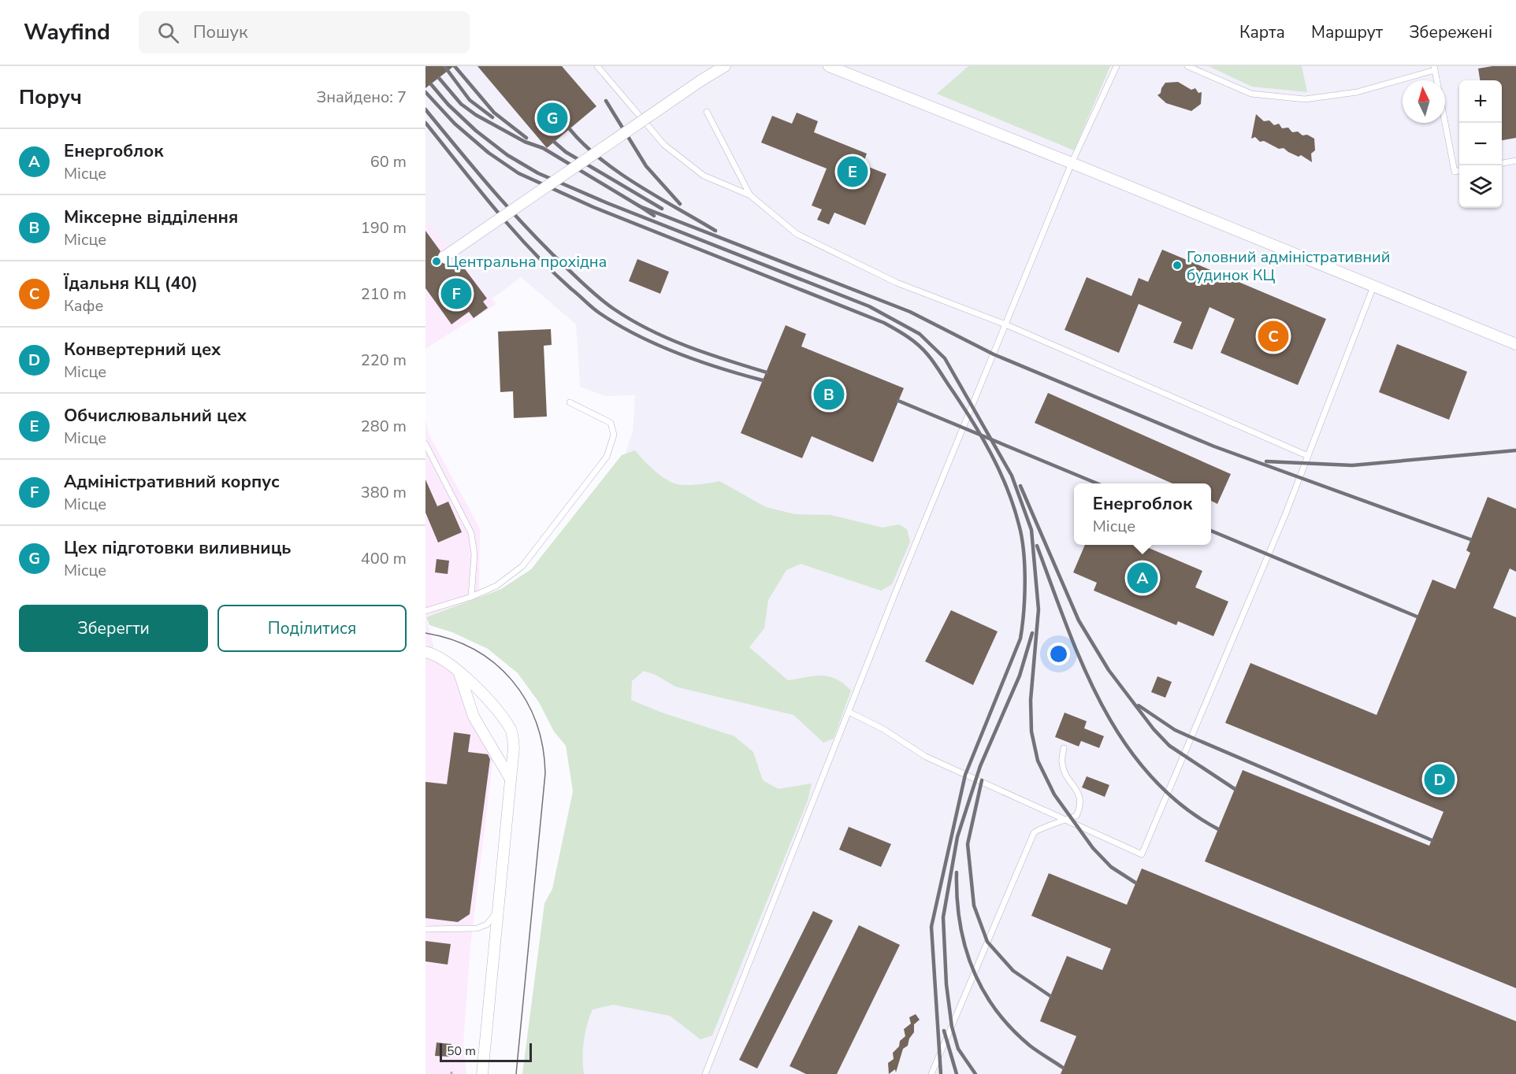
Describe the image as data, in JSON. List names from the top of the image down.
{
  "places": ["Центральна прохідна", "Головний адміністративний будинок КЦ"],
  "scale_bar": "50 m",
  "north": "top",
  "page": {
    "header": "Wayfind",
    "search": "Пошук",
    "nav": ["Карта", "Маршрут", "Збережені"],
    "heading": ["Поруч", "Знайдено: 7"],
    "map_buttons": ["+", "−"],
    "pins": [
      "G",
      "E",
      "F",
      "C",
      "B",
      "A",
      "D"
    ],
    "list": [
      {
        "mark": "A",
        "name": "Енергоблок",
        "note": "Місце",
        "value": "60 m"
      },
      {
        "mark": "B",
        "name": "Міксерне відділення",
        "note": "Місце",
        "value": "190 m"
      },
      {
        "mark": "C",
        "name": "Їдальня КЦ (40)",
        "note": "Кафе",
        "value": "210 m"
      },
      {
        "mark": "D",
        "name": "Конвертерний цех",
        "note": "Місце",
        "value": "220 m"
      },
      {
        "mark": "E",
        "name": "Обчислювальний цех",
        "note": "Місце",
        "value": "280 m"
      },
      {
        "mark": "F",
        "name": "Адміністративний корпус",
        "note": "Місце",
        "value": "380 m"
      },
      {
        "mark": "G",
        "name": "Цех підготовки виливниць",
        "note": "Місце",
        "value": "400 m"
      }
    ],
    "popup": ["Енергоблок", "Місце"],
    "buttons": ["Зберегти", "Поділитися"],
    "scale": "50 m"
  }
}
